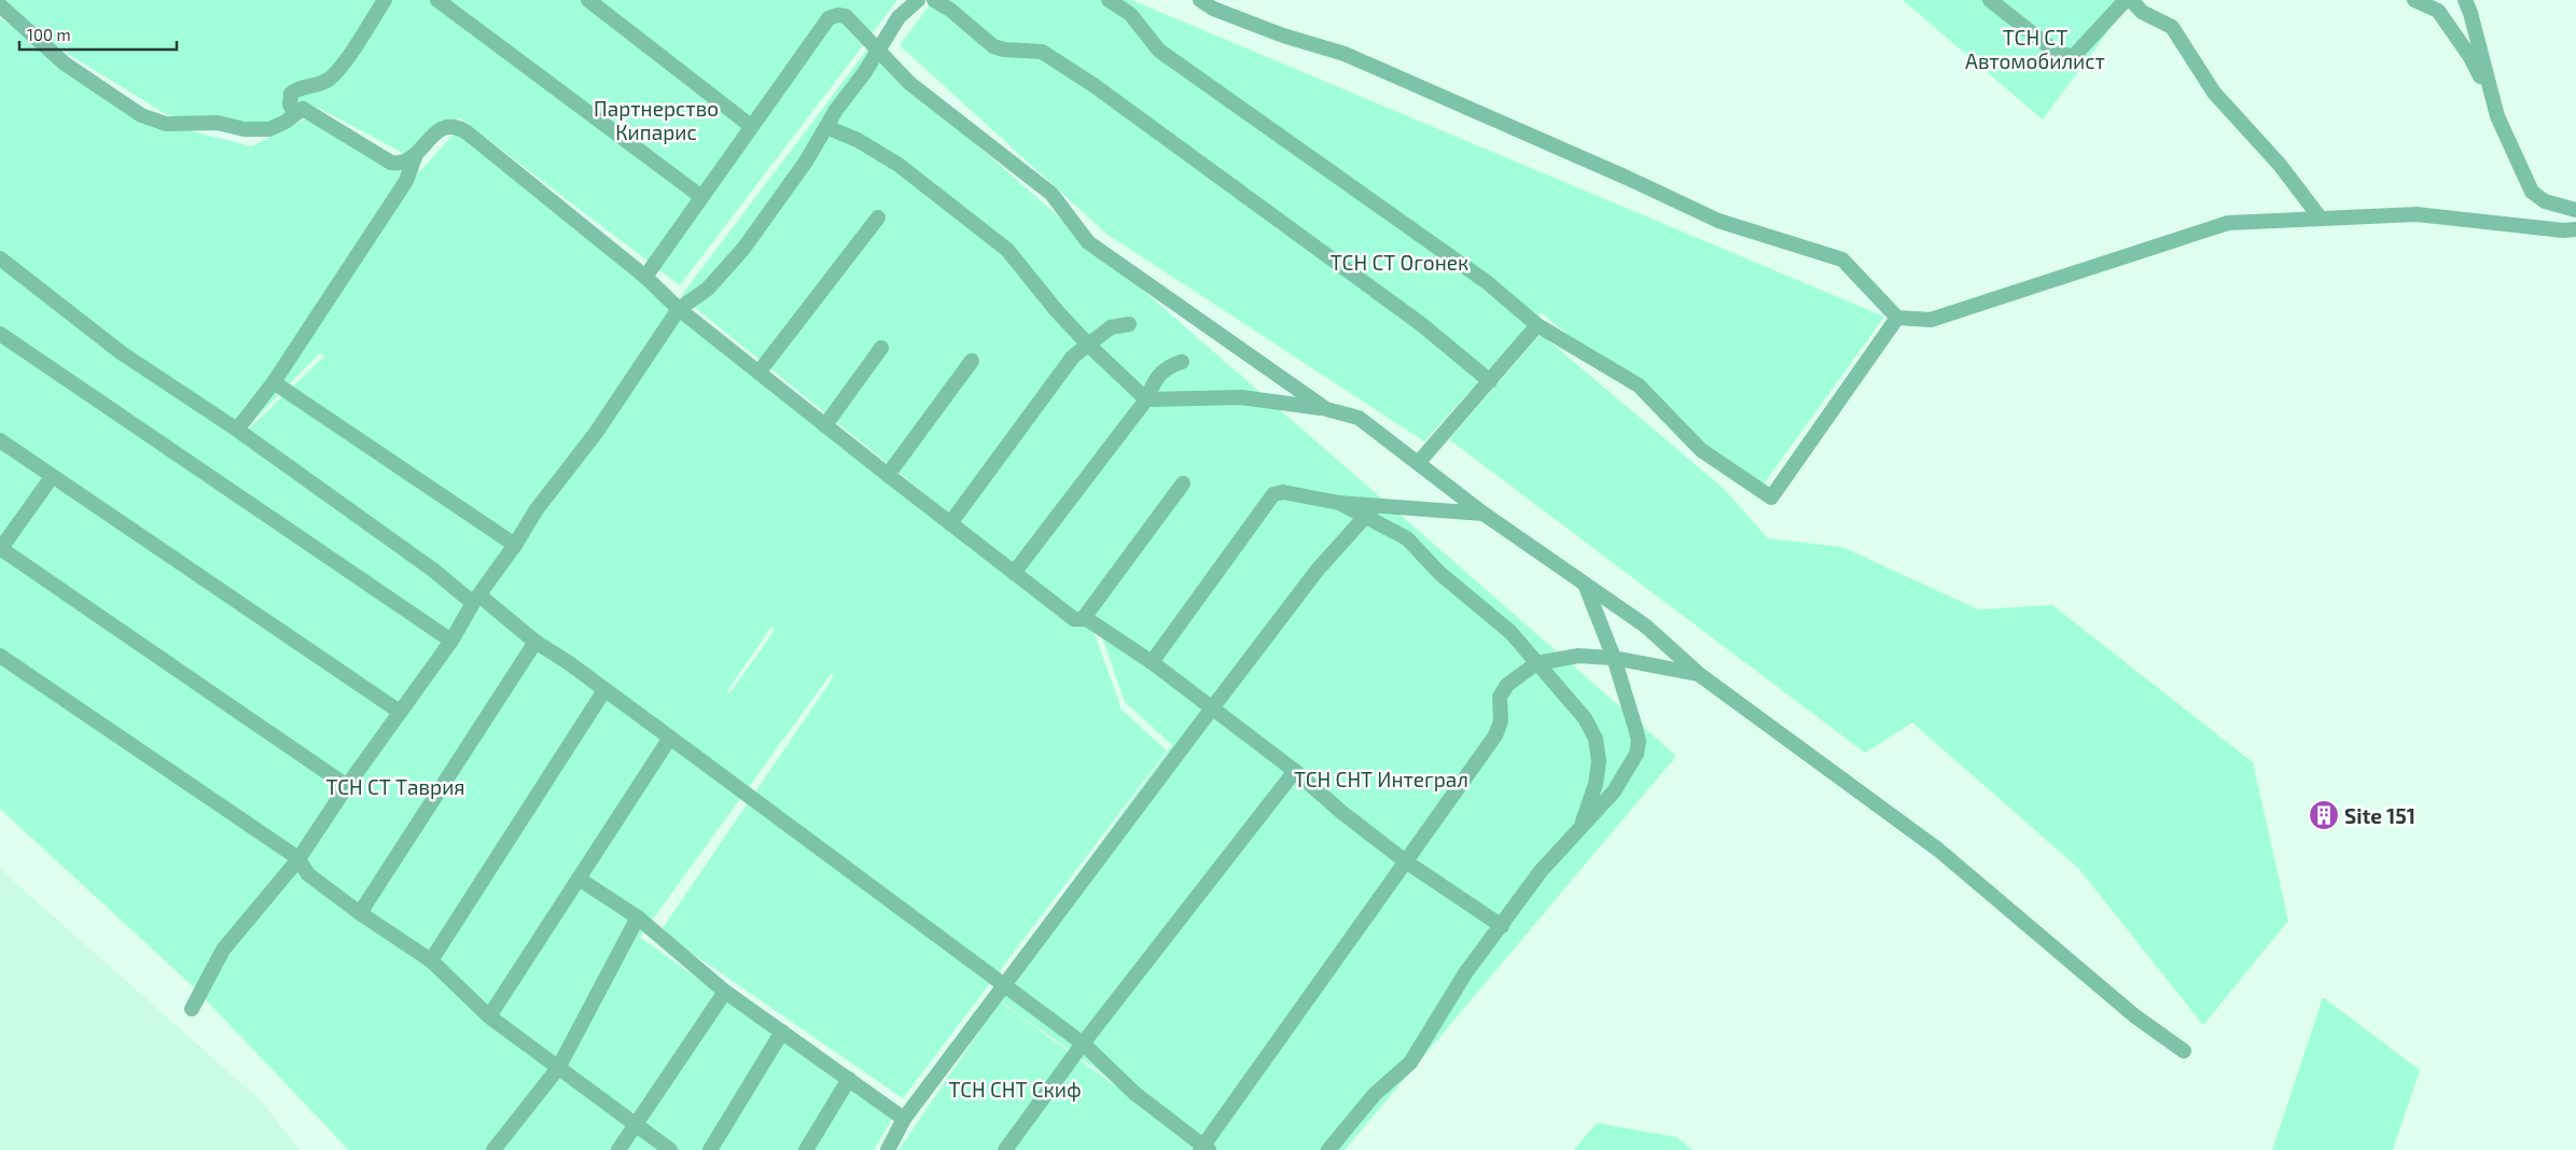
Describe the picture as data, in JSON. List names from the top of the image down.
{
  "parks": [
    "ТСН СТ Автомобилист",
    "Партнерство Кипарис",
    "ТСН СТ Огонек",
    "ТСН СНТ Интеграл",
    "ТСН СТ Таврия",
    "ТСН СНТ Скиф"
  ],
  "places": {
    "building": ["Site 151"]
  },
  "scale_bar": "100 m"
}
